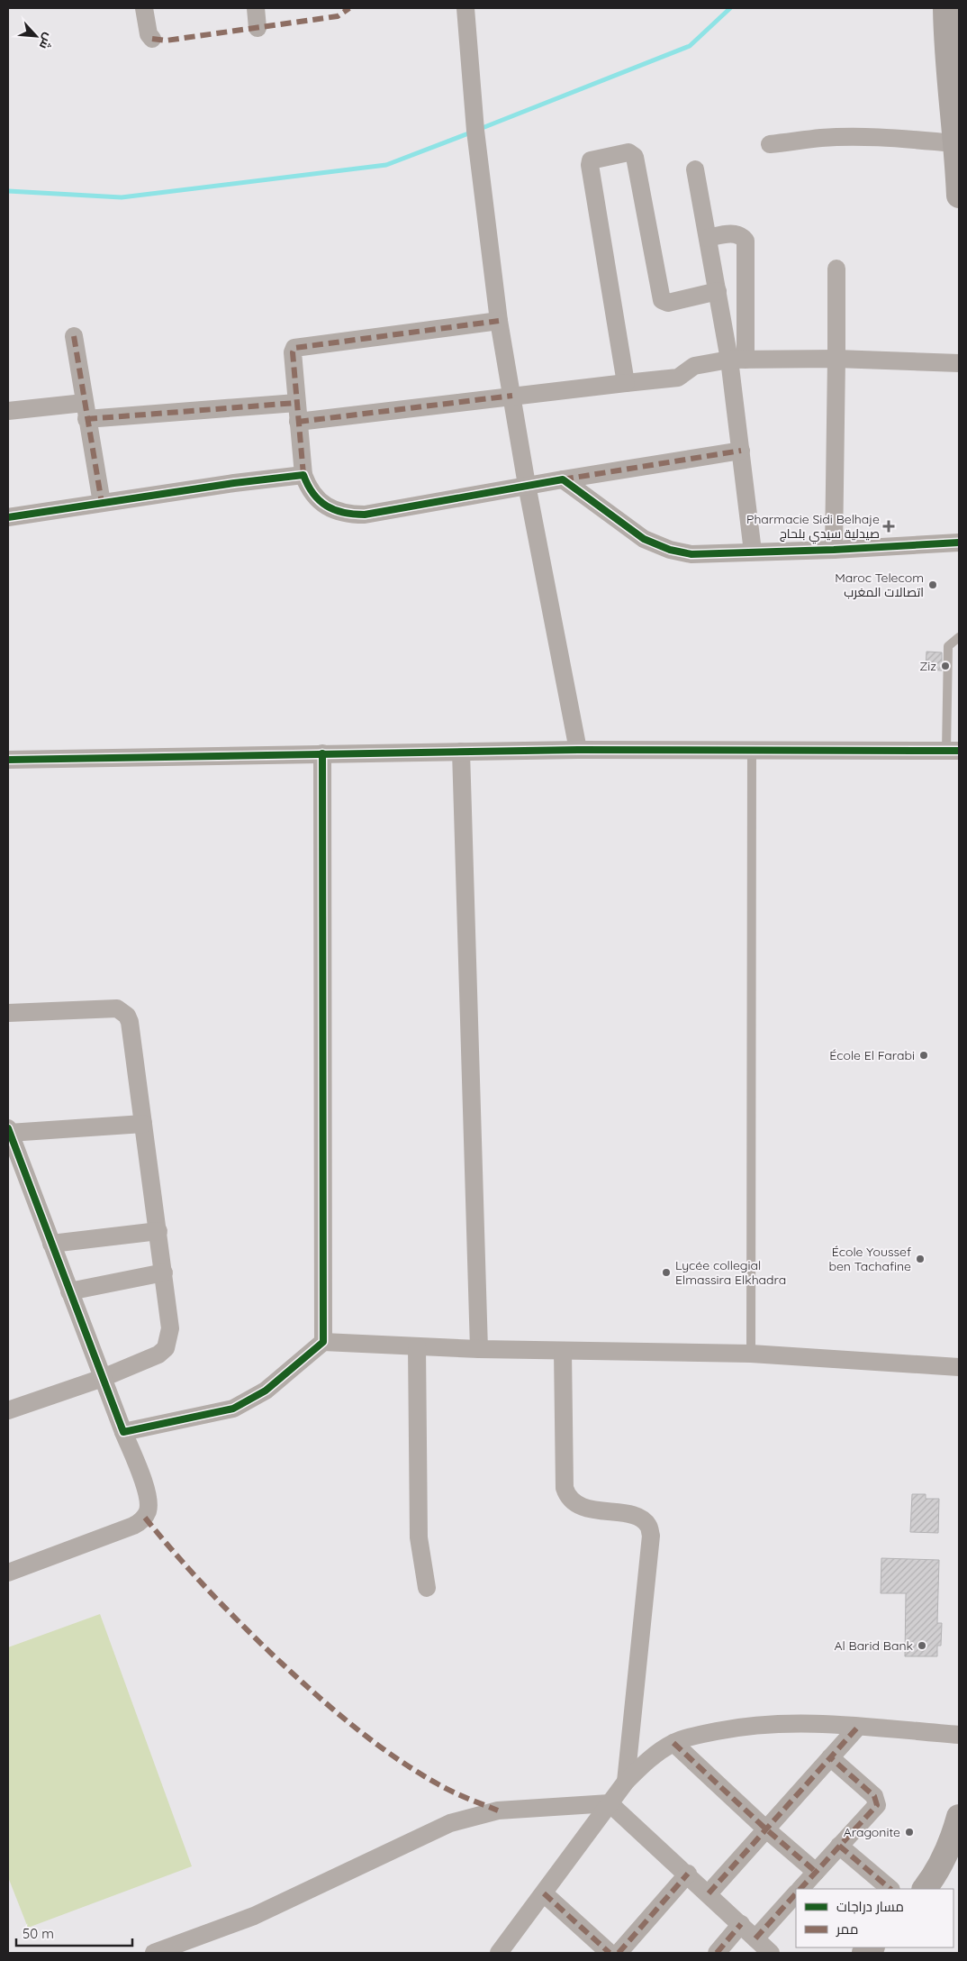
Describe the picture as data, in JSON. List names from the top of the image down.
{
  "places": {
    "health": ["Pharmacie Sidi Belhaje صيدلية سيدي بلحاج"],
    "other": [
      "Maroc Telecom اتصالات المغرب",
      "Ziz",
      "École El Farabi",
      "École Youssef ben Tachafine",
      "Lycée collegial Elmassira Elkhadra",
      "Al Barid Bank",
      "Aragonite"
    ]
  },
  "legend": ["مسار دراجات", "ممر"],
  "scale_bar": "50 m",
  "north": "bottom right"
}
